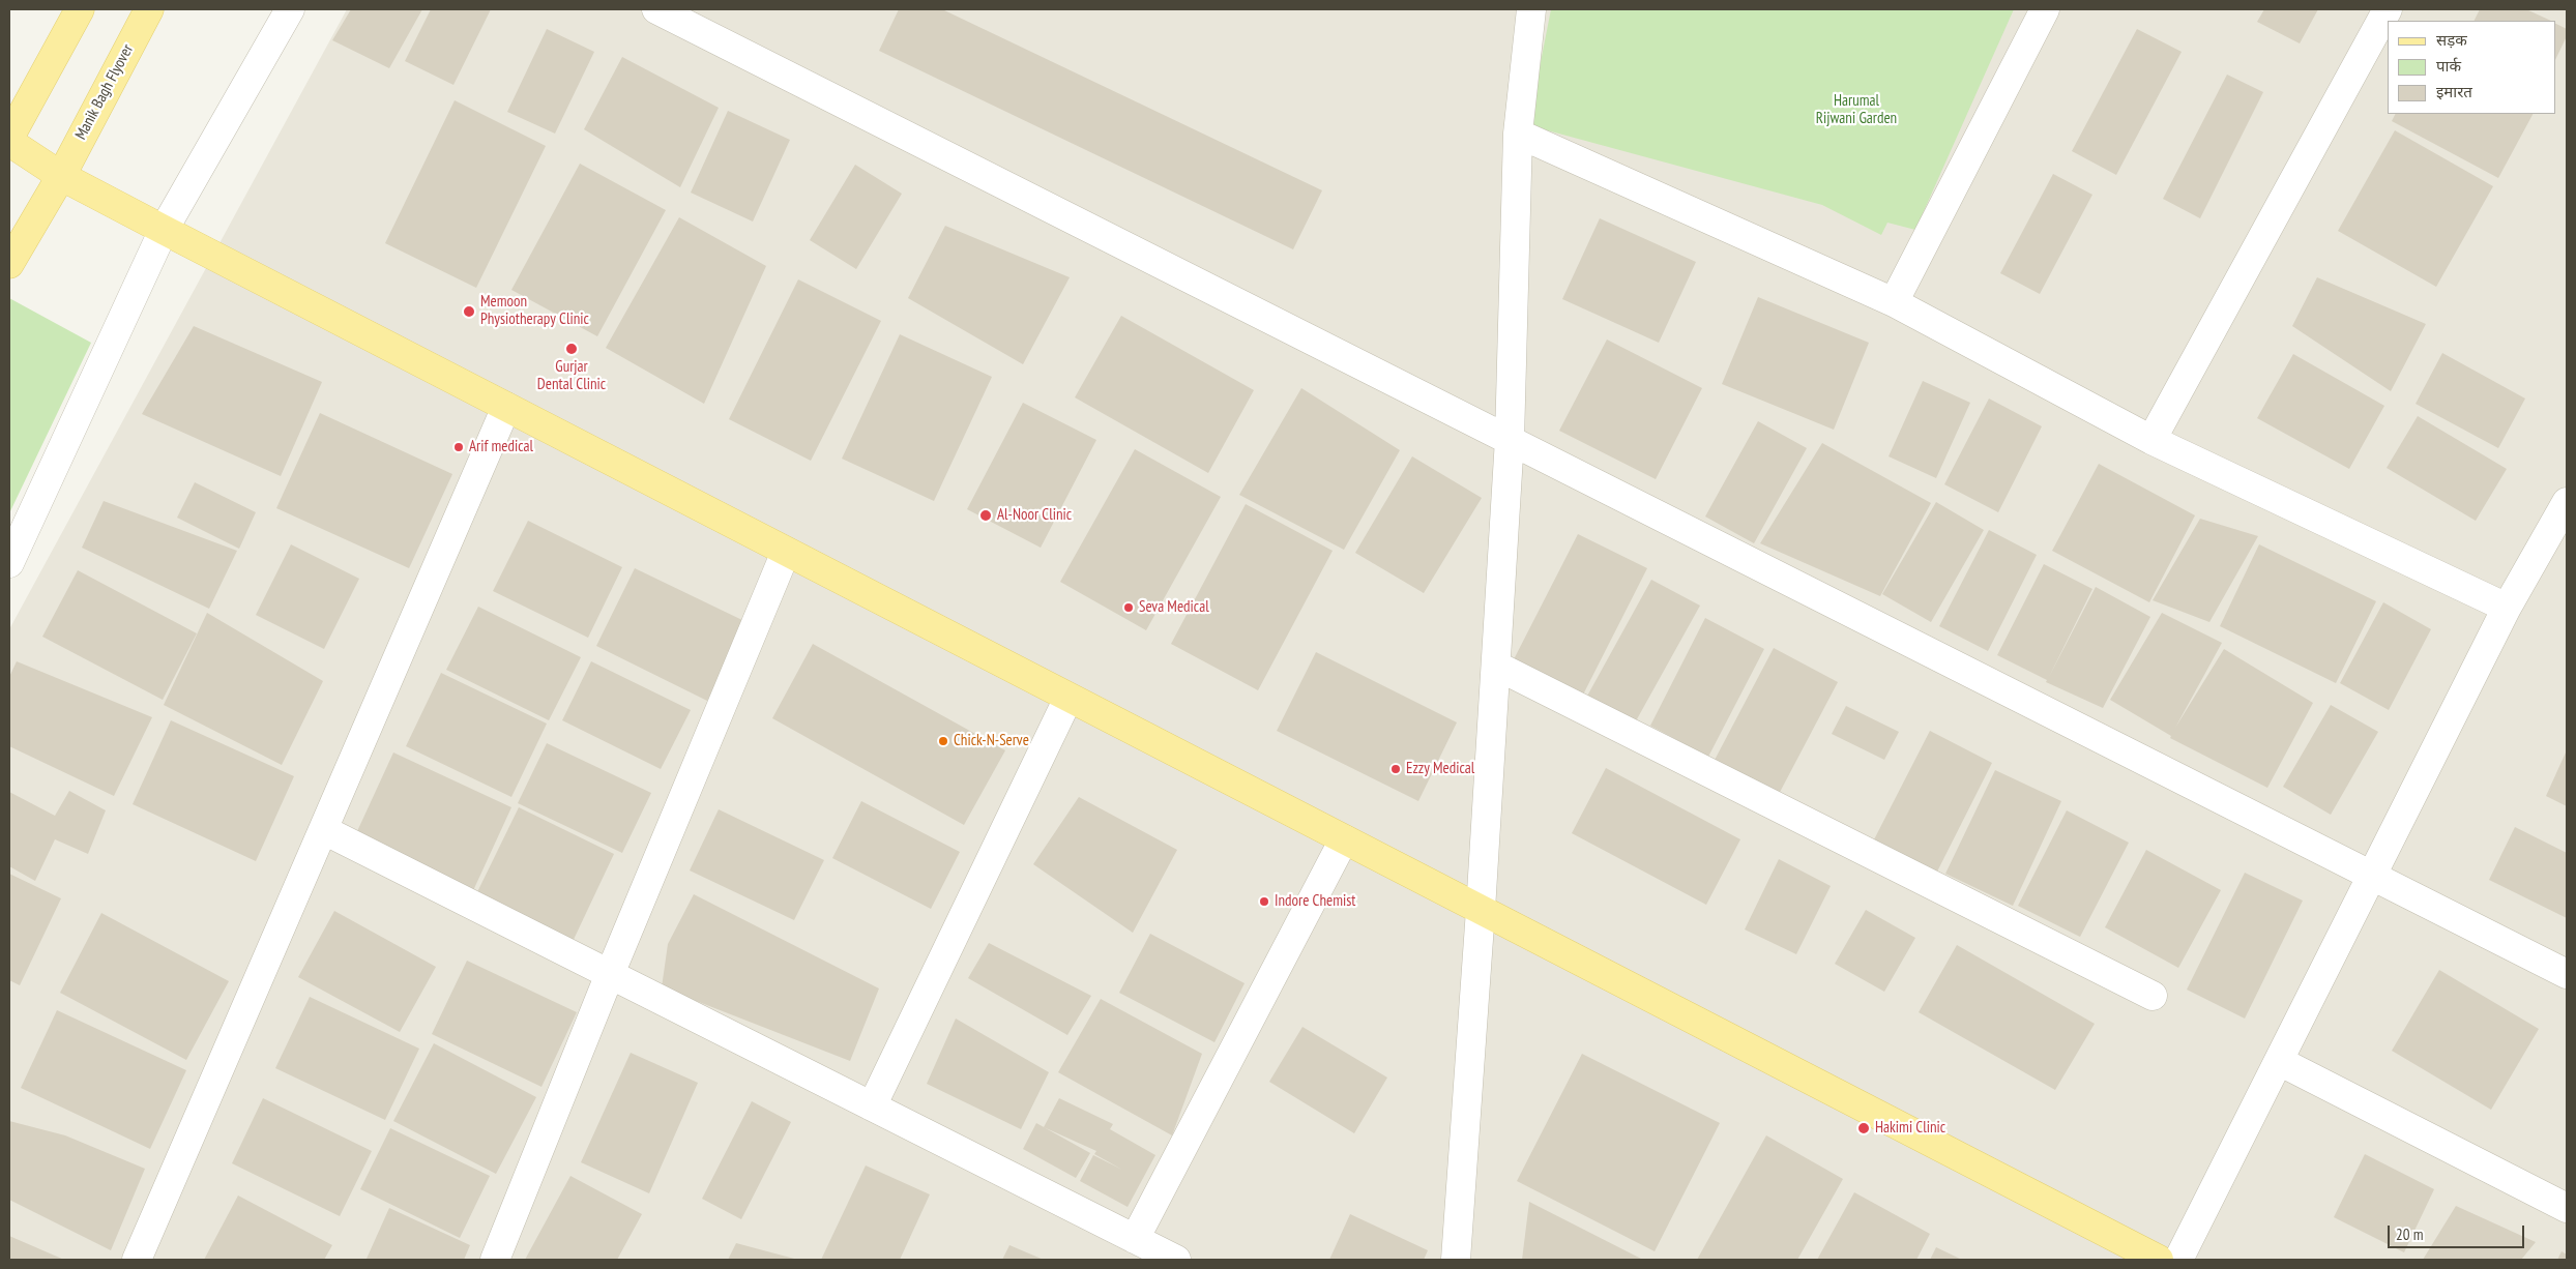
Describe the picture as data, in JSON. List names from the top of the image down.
{
  "streets": {
    "main road": ["Manik Bagh Flyover"]
  },
  "parks": ["Harumal Rijwani Garden"],
  "places": [
    "Memoon Physiotherapy Clinic",
    "Gurjar Dental Clinic",
    "Arif medical",
    "Al-Noor Clinic",
    "Seva Medical",
    "Chick-N-Serve",
    "Ezzy Medical",
    "Indore Chemist",
    "Hakimi Clinic"
  ],
  "legend": ["सड़क", "पार्क", "इमारत"],
  "scale_bar": "20 m"
}
